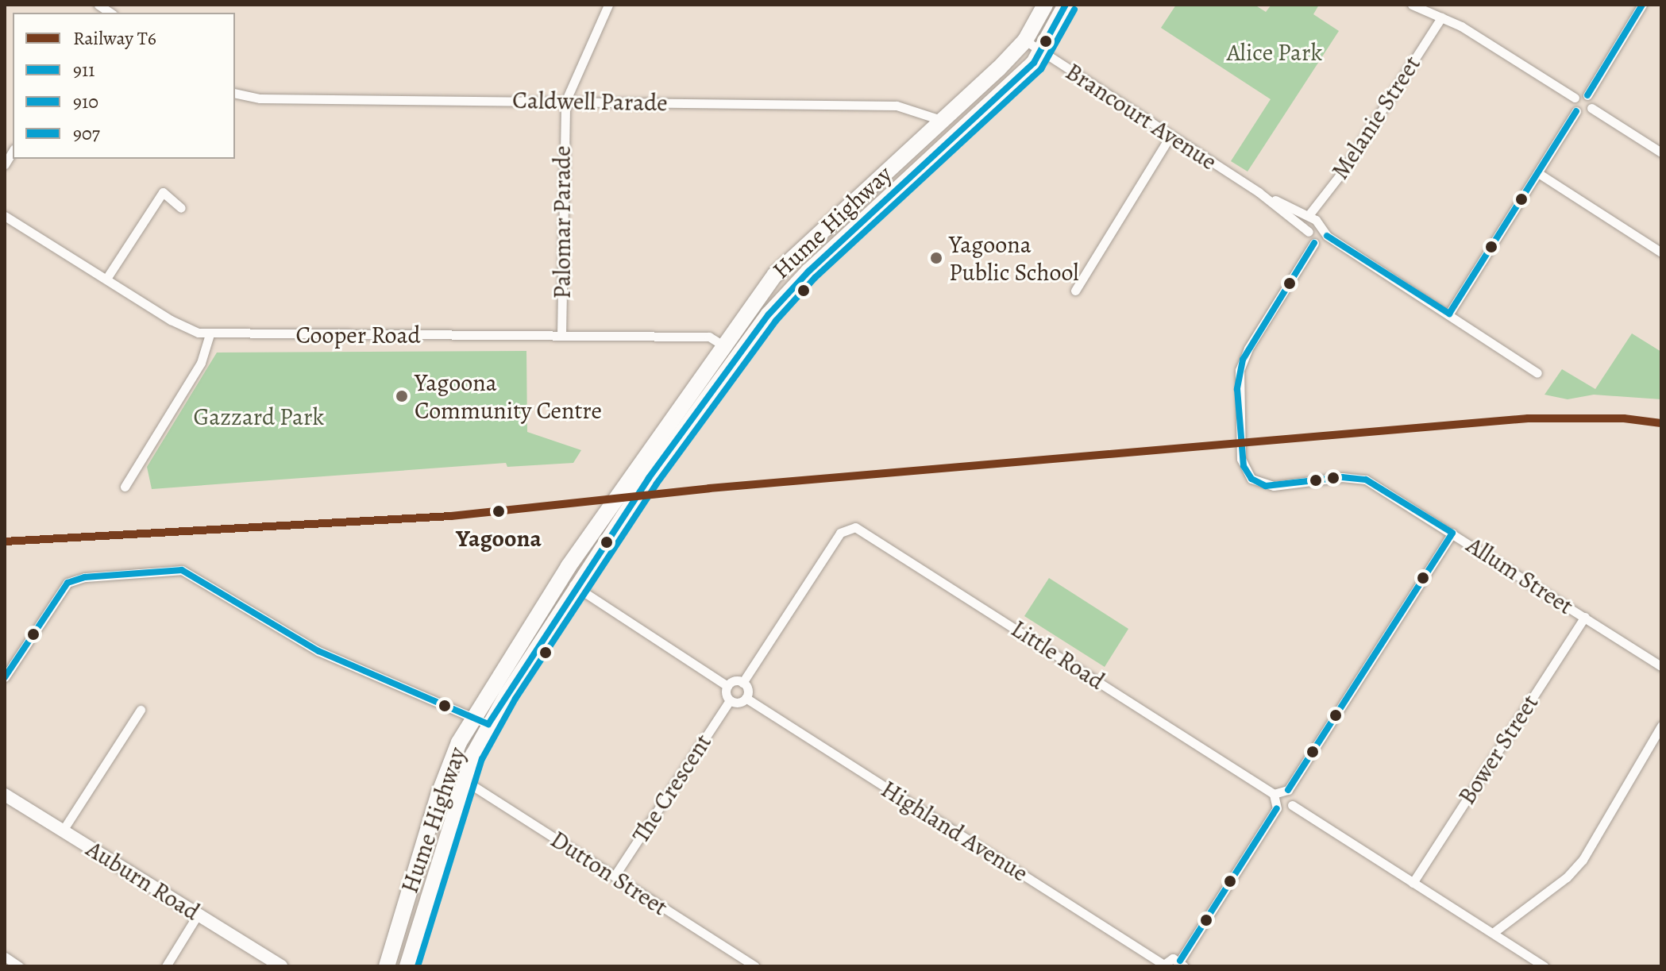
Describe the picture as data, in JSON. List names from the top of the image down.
{
  "streets": {
    "highway": ["Hume Highway"],
    "main road": ["Auburn Road"],
    "street": [
      "Caldwell Parade",
      "Brancourt Avenue",
      "Melanie Street",
      "Palomar Parade",
      "Cooper Road",
      "Allum Street",
      "Little Road",
      "Bower Street",
      "The Crescent",
      "Highland Avenue",
      "Dutton Street"
    ]
  },
  "crossings": [
    ["Caldwell Parade", "Palomar Parade"],
    ["Caldwell Parade", "Hume Highway"],
    ["Brancourt Avenue", "Melanie Street"],
    ["Brancourt Avenue", "Hume Highway"],
    ["Palomar Parade", "Cooper Road"],
    ["Hume Highway", "Cooper Road"],
    ["Hume Highway", "Dutton Street"],
    ["Allum Street", "Bower Street"],
    ["Little Road", "The Crescent"],
    ["Little Road", "Highland Avenue"],
    ["The Crescent", "Highland Avenue"],
    ["The Crescent", "Dutton Street"]
  ],
  "parks": ["Alice Park", "Gazzard Park"],
  "places": ["Yagoona Public School", "Yagoona Community Centre", "Yagoona"],
  "lines": [
    "transit line 911",
    "transit line 910",
    "transit line 907",
    "rail line T6"
  ],
  "legend": [
    "Railway T6",
    "911",
    "910",
    "907"
  ]
}
